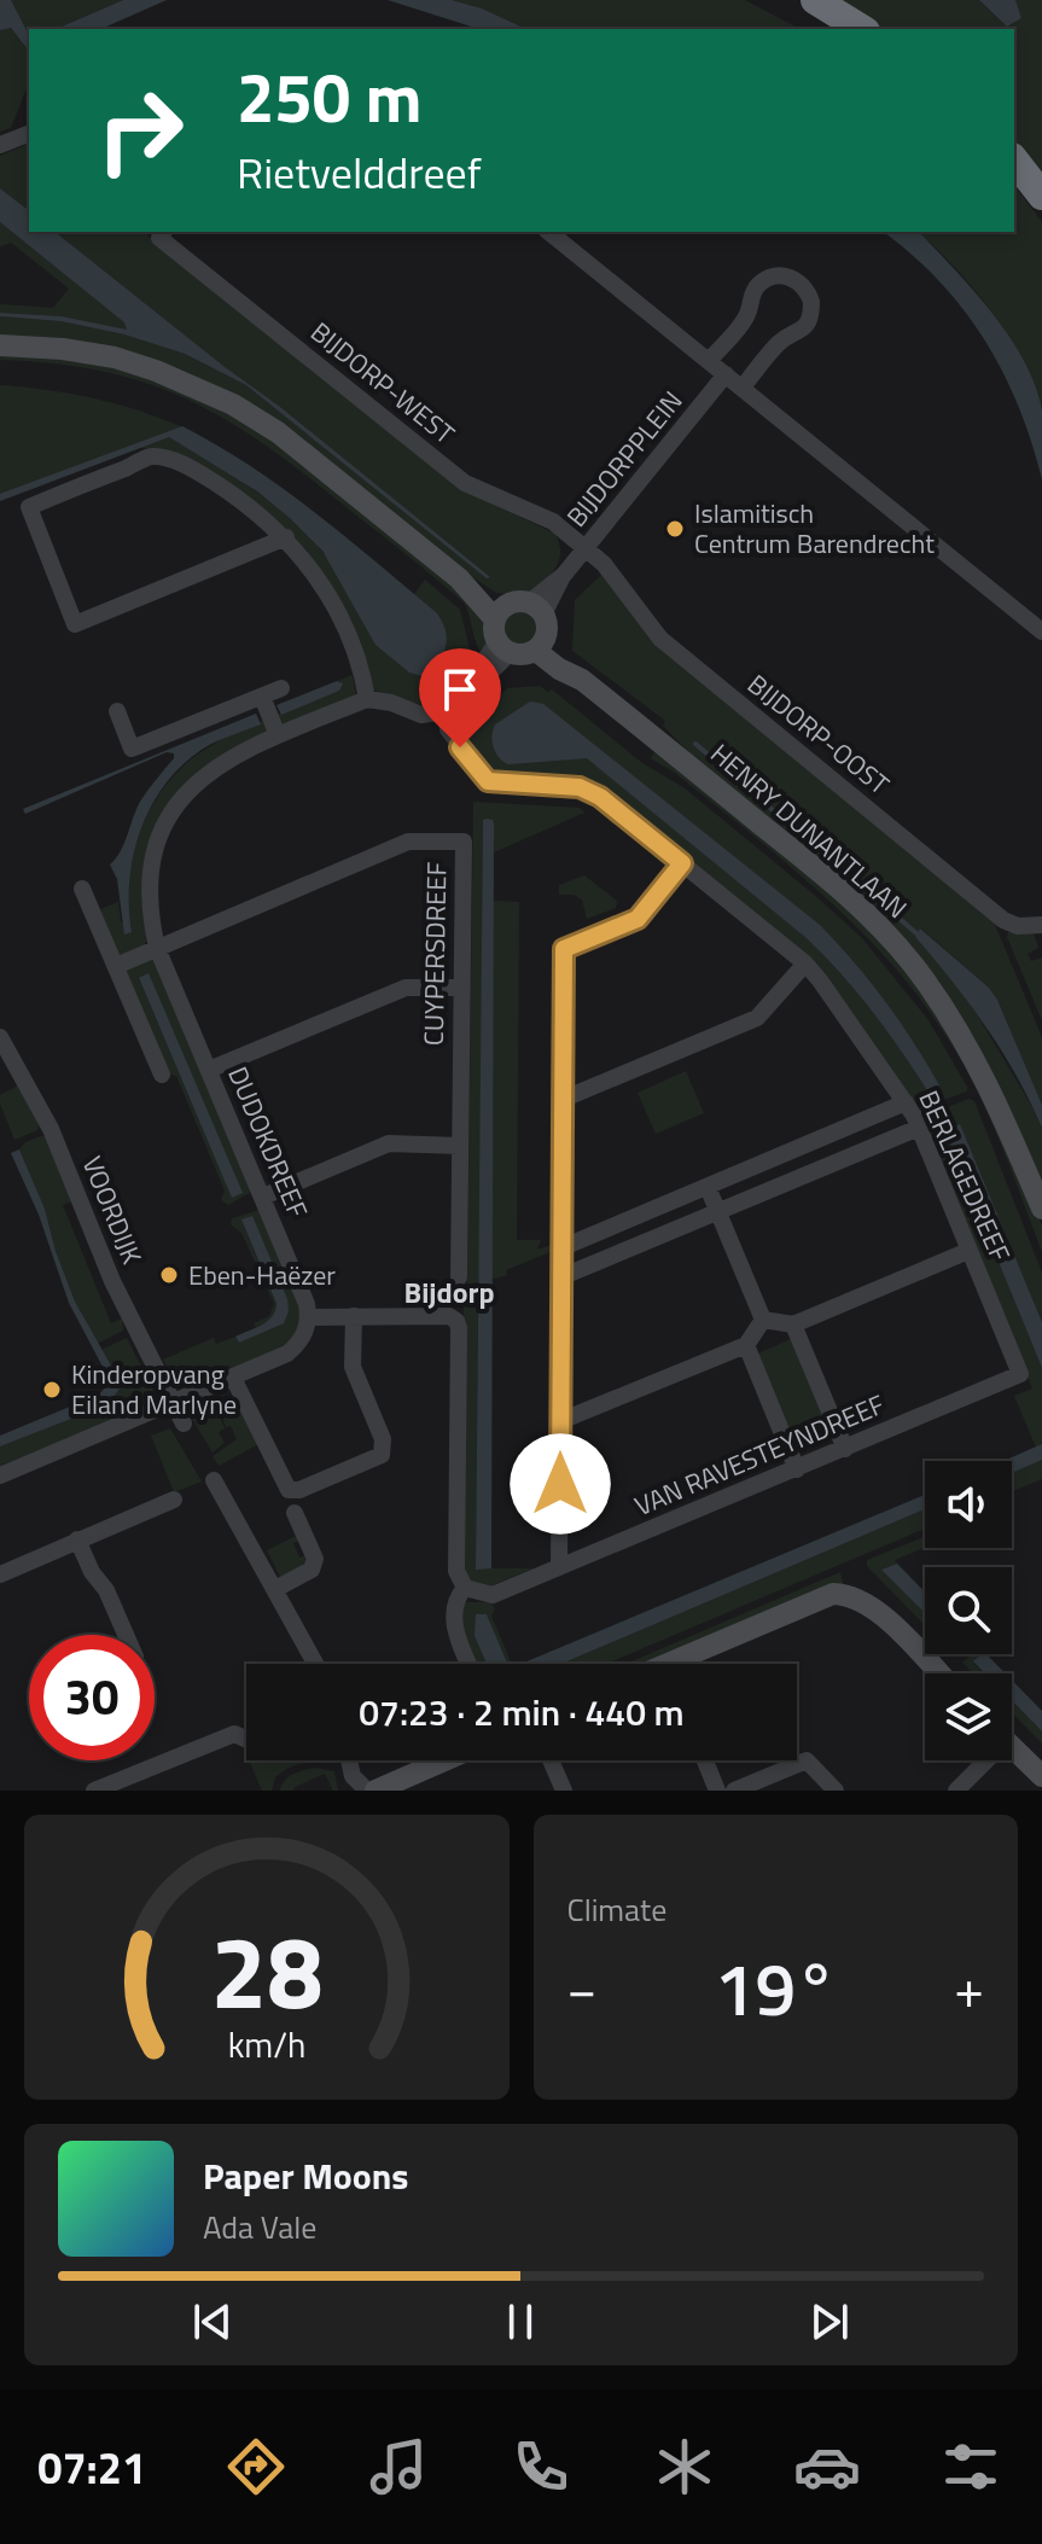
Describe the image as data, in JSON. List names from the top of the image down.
{
  "streets": {
    "main road": ["HENRY DUNANTLAAN"],
    "street": [
      "BIJDORP-WEST",
      "BIJDORPPLEIN",
      "BIJDORP-OOST",
      "CUYPERSDREEF",
      "DUDOKDREEF",
      "BERLAGEDREEF",
      "VOORDIJK",
      "VAN RAVESTEYNDREEF"
    ]
  },
  "crossings": [
    ["BIJDORP-WEST", "BIJDORPPLEIN"],
    ["BIJDORP-WEST", "BIJDORP-OOST"],
    ["BIJDORPPLEIN", "BIJDORP-OOST"],
    ["CUYPERSDREEF", "DUDOKDREEF"],
    ["BERLAGEDREEF", "VAN RAVESTEYNDREEF"]
  ],
  "districts": ["Bijdorp"],
  "places": ["Islamitisch Centrum Barendrecht", "Eben-Haëzer", "Kinderopvang Eiland Marlyne"],
  "page": {
    "turn": ["250 m", "Rietvelddreef"],
    "limit": "30",
    "trip": "07:23 · 2 min · 440 m",
    "tile": "Climate",
    "heat": ["−", "19°", "+"],
    "song": ["Paper Moons", "Ada Vale"],
    "tabs": "07:21",
    "gauge": ["28", "km/h"]
  }
}
